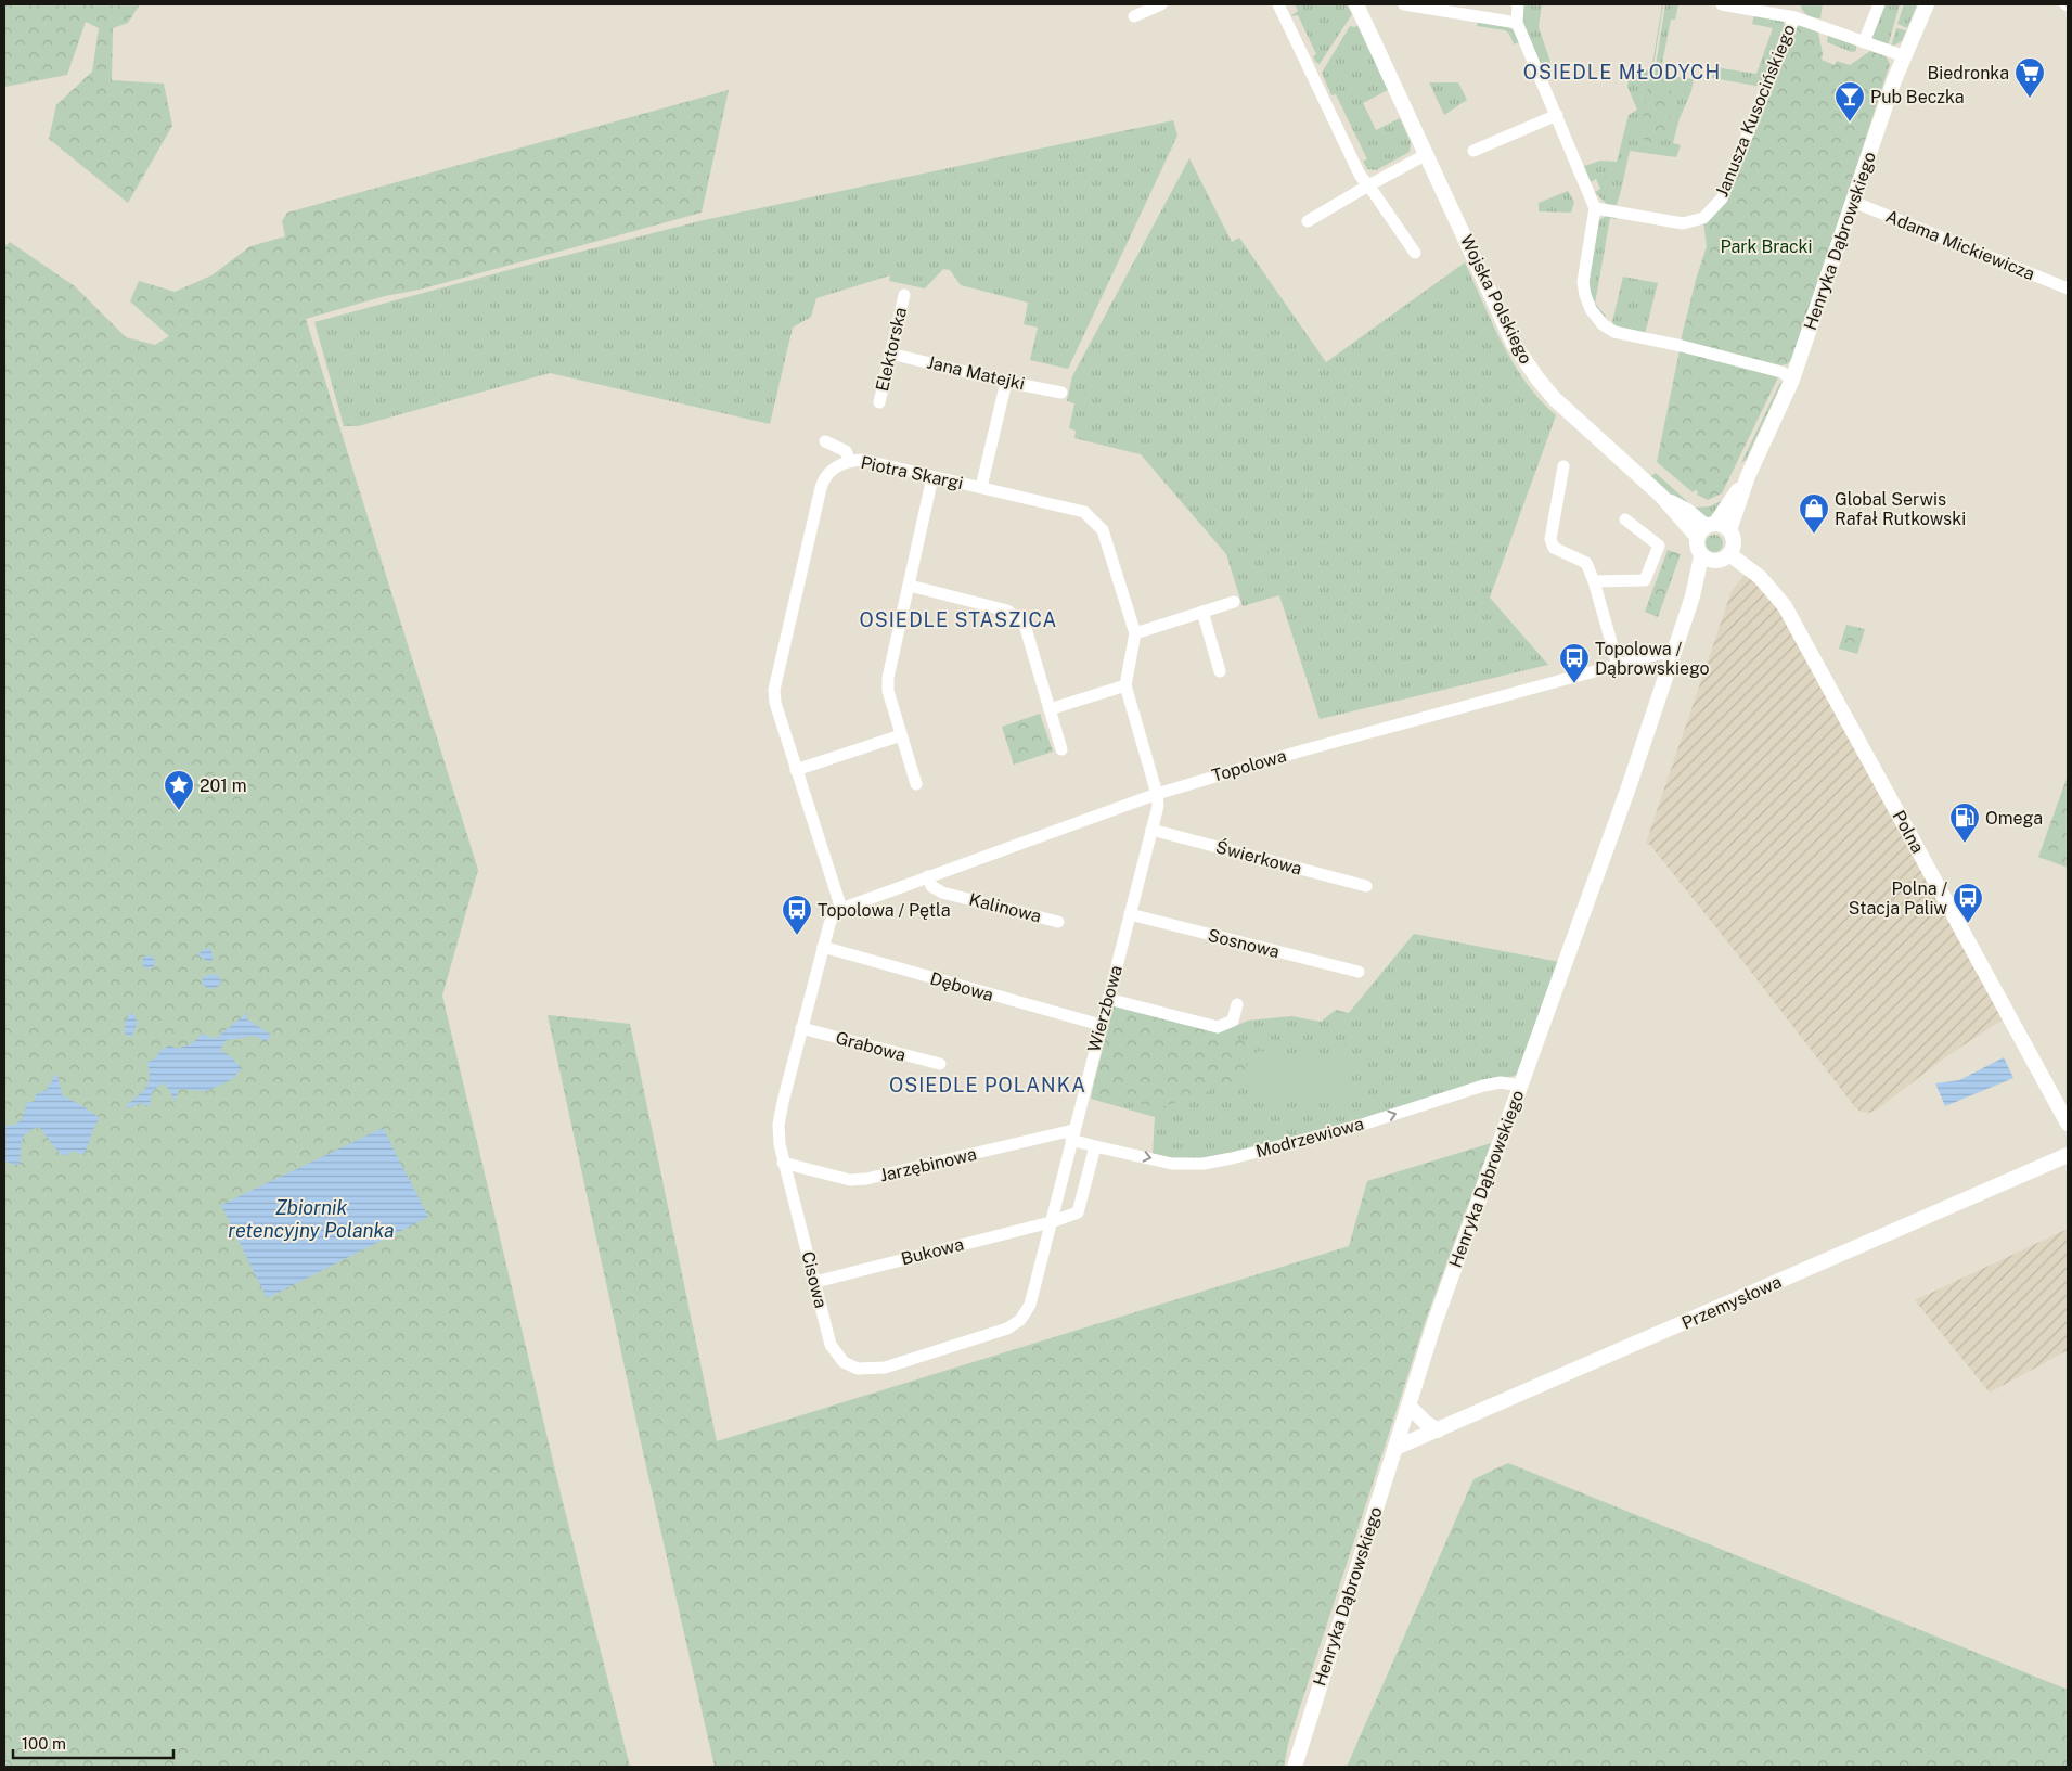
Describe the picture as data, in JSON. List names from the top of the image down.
{
  "streets": {
    "street": [
      "Janusza Kusocińskiego",
      "Henryka Dąbrowskiego",
      "Adama Mickiewicza",
      "Wojska Polskiego",
      "Elektorska",
      "Jana Matejki",
      "Piotra Skargi",
      "Topolowa",
      "Polna",
      "Świerkowa",
      "Kalinowa",
      "Sosnowa",
      "Dębowa",
      "Wierzbowa",
      "Grabowa",
      "Modrzewiowa",
      "Jarzębinowa",
      "Bukowa",
      "Cisowa",
      "Przemysłowa"
    ]
  },
  "crossings": [
    ["Henryka Dąbrowskiego", "Adama Mickiewicza"],
    ["Henryka Dąbrowskiego", "Wojska Polskiego"],
    ["Henryka Dąbrowskiego", "Topolowa"],
    ["Henryka Dąbrowskiego", "Polna"],
    ["Henryka Dąbrowskiego", "Modrzewiowa"],
    ["Henryka Dąbrowskiego", "Przemysłowa"],
    ["Elektorska", "Jana Matejki"],
    ["Piotra Skargi", "Topolowa"],
    ["Piotra Skargi", "Wierzbowa"],
    ["Piotra Skargi", "Cisowa"],
    ["Topolowa", "Kalinowa"],
    ["Topolowa", "Wierzbowa"],
    ["Topolowa", "Cisowa"],
    ["Świerkowa", "Wierzbowa"],
    ["Sosnowa", "Wierzbowa"],
    ["Dębowa", "Wierzbowa"],
    ["Dębowa", "Cisowa"],
    ["Wierzbowa", "Modrzewiowa"],
    ["Wierzbowa", "Jarzębinowa"],
    ["Wierzbowa", "Bukowa"],
    ["Wierzbowa", "Cisowa"],
    ["Grabowa", "Cisowa"],
    ["Modrzewiowa", "Jarzębinowa"],
    ["Modrzewiowa", "Bukowa"],
    ["Jarzębinowa", "Cisowa"],
    ["Bukowa", "Cisowa"]
  ],
  "one_way": ["Modrzewiowa"],
  "districts": ["OSIEDLE MŁODYCH", "OSIEDLE STASZICA", "OSIEDLE POLANKA"],
  "water": ["Zbiornik retencyjny Polanka"],
  "parks": ["Park Bracki"],
  "places": {
    "supermarket": ["Biedronka"],
    "bar": ["Pub Beczka"],
    "shop": ["Global Serwis Rafał Rutkowski"],
    "bus stop": ["Topolowa / Dąbrowskiego", "Polna / Stacja Paliw", "Topolowa / Pętla"],
    "place": ["201 m"],
    "fuel station": ["Omega"]
  },
  "scale_bar": "100 m"
}
